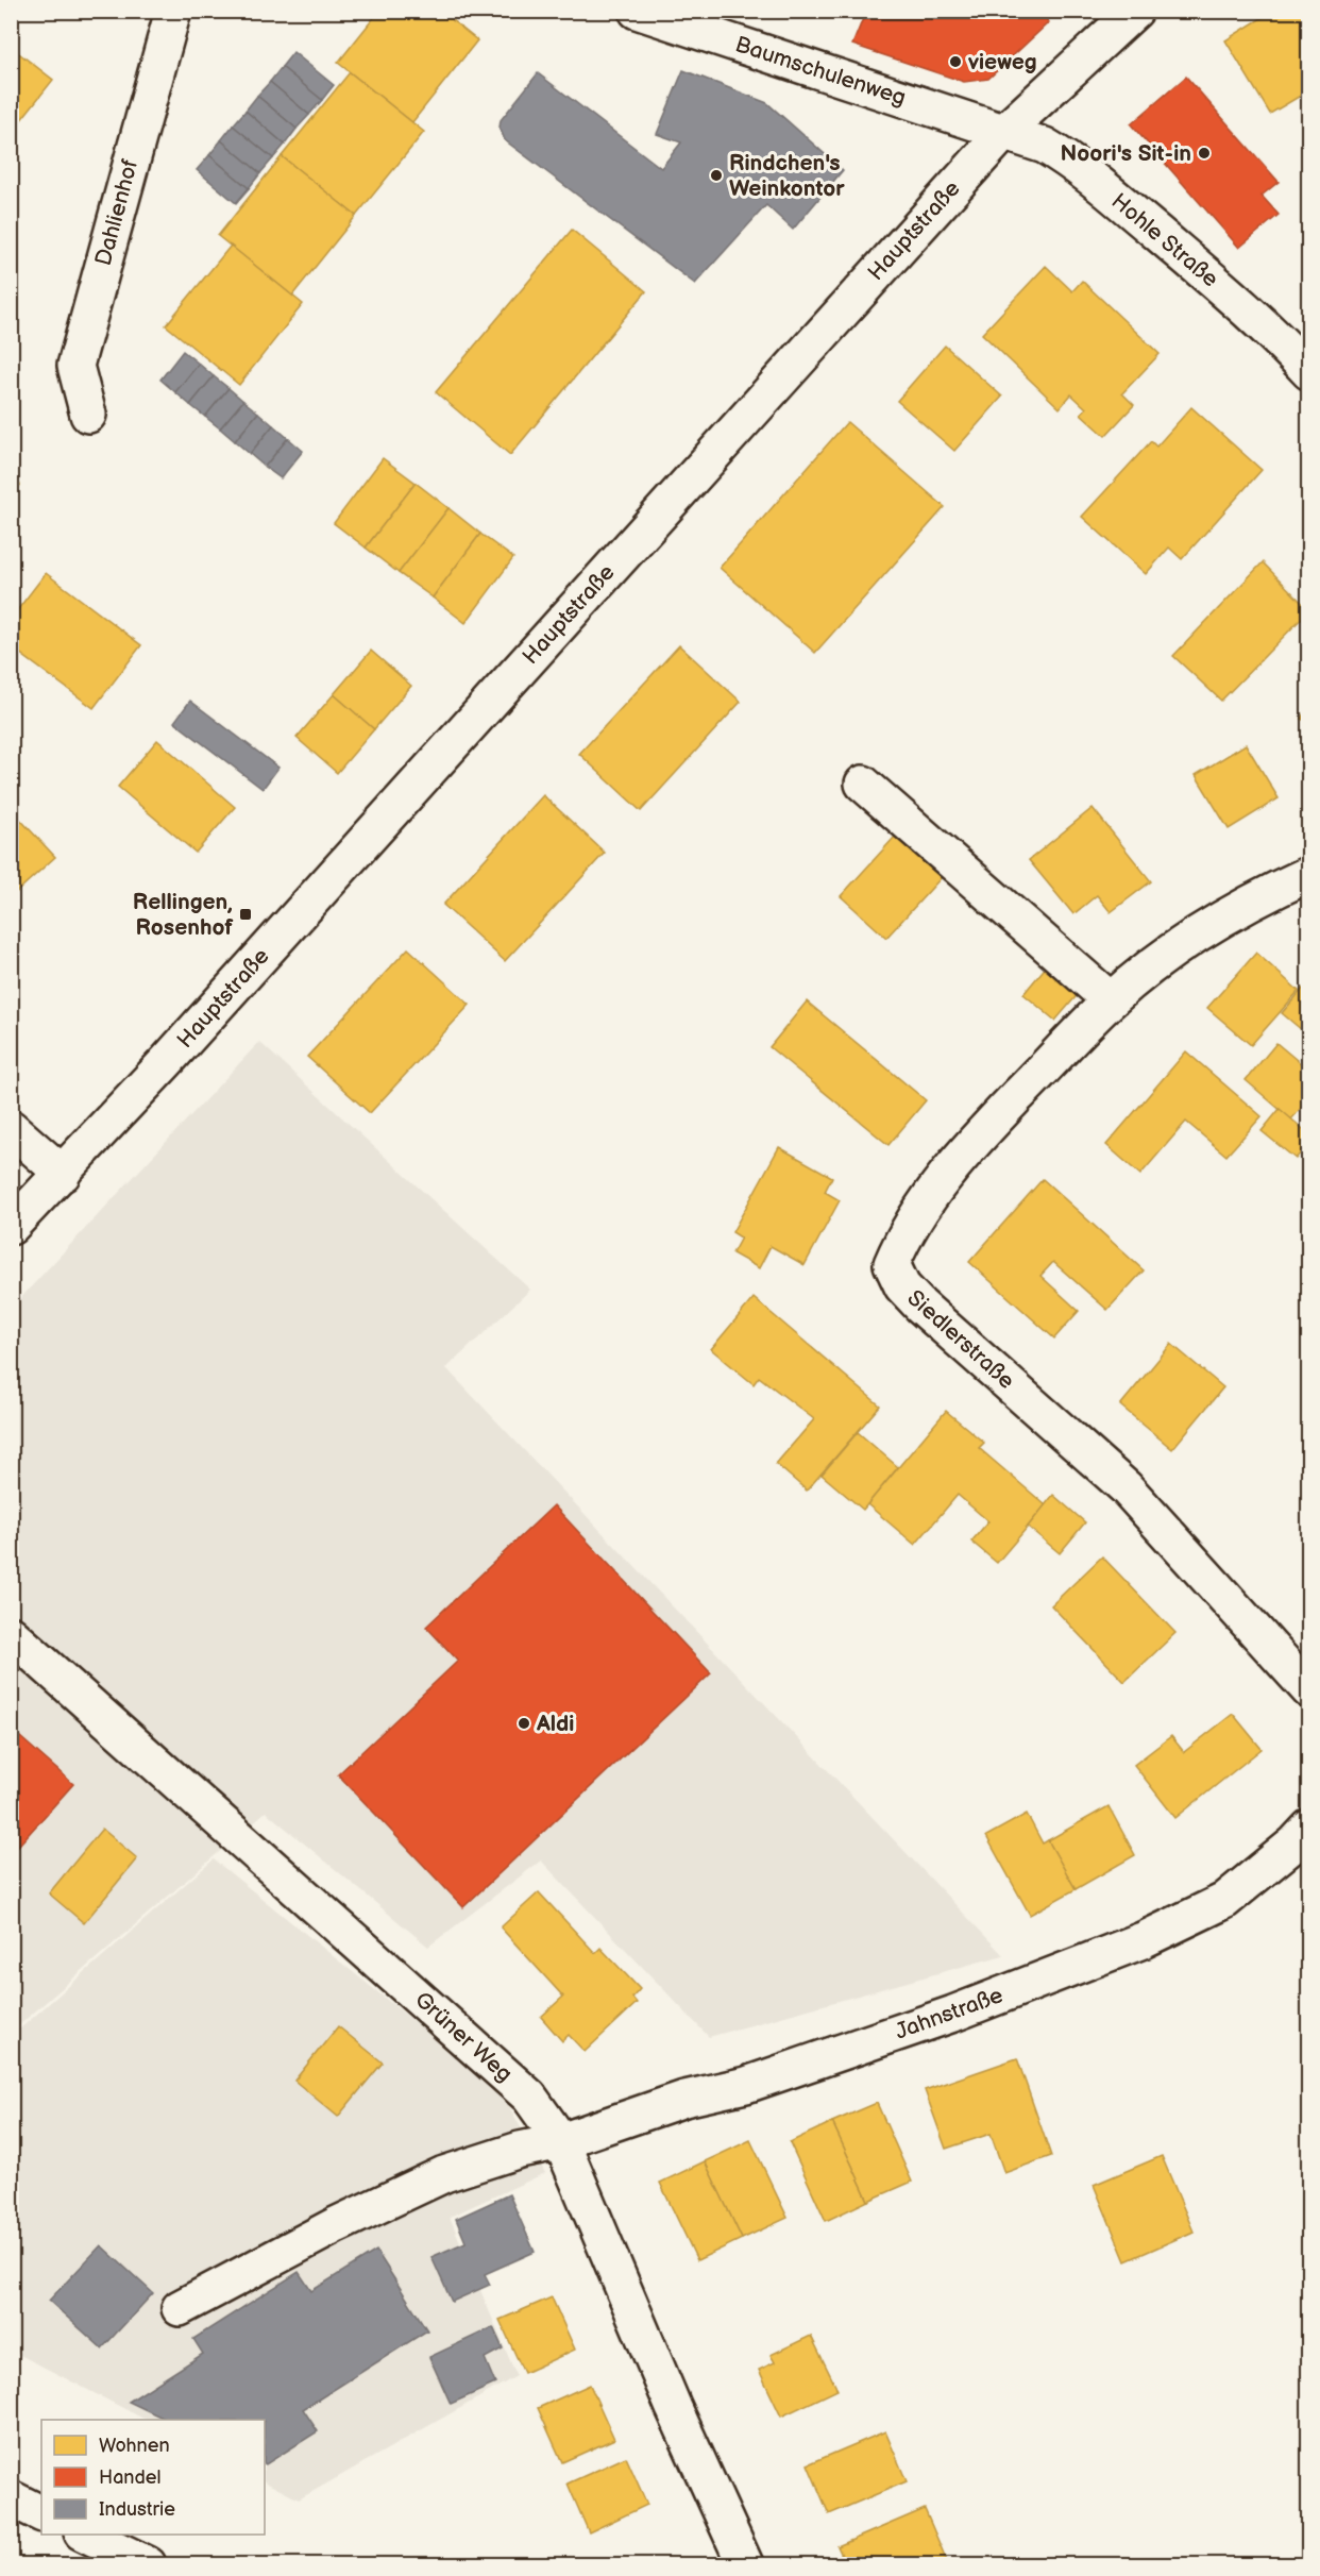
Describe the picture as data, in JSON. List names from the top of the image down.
{
  "streets": {
    "main road": [
      "Baumschulenweg",
      "Dahlienhof",
      "Hauptstraße",
      "Hohle Straße",
      "Siedlerstraße",
      "Jahnstraße",
      "Grüner Weg"
    ]
  },
  "crossings": [
    ["Baumschulenweg", "Hauptstraße"],
    ["Baumschulenweg", "Hohle Straße"],
    ["Hauptstraße", "Hohle Straße"],
    ["Jahnstraße", "Grüner Weg"]
  ],
  "places": {
    "other": [
      "vieweg",
      "Noori's Sit-in",
      "Rindchen's Weinkontor",
      "Aldi"
    ],
    "transit": ["Rellingen, Rosenhof"]
  },
  "legend": ["Wohnen", "Handel", "Industrie"]
}
